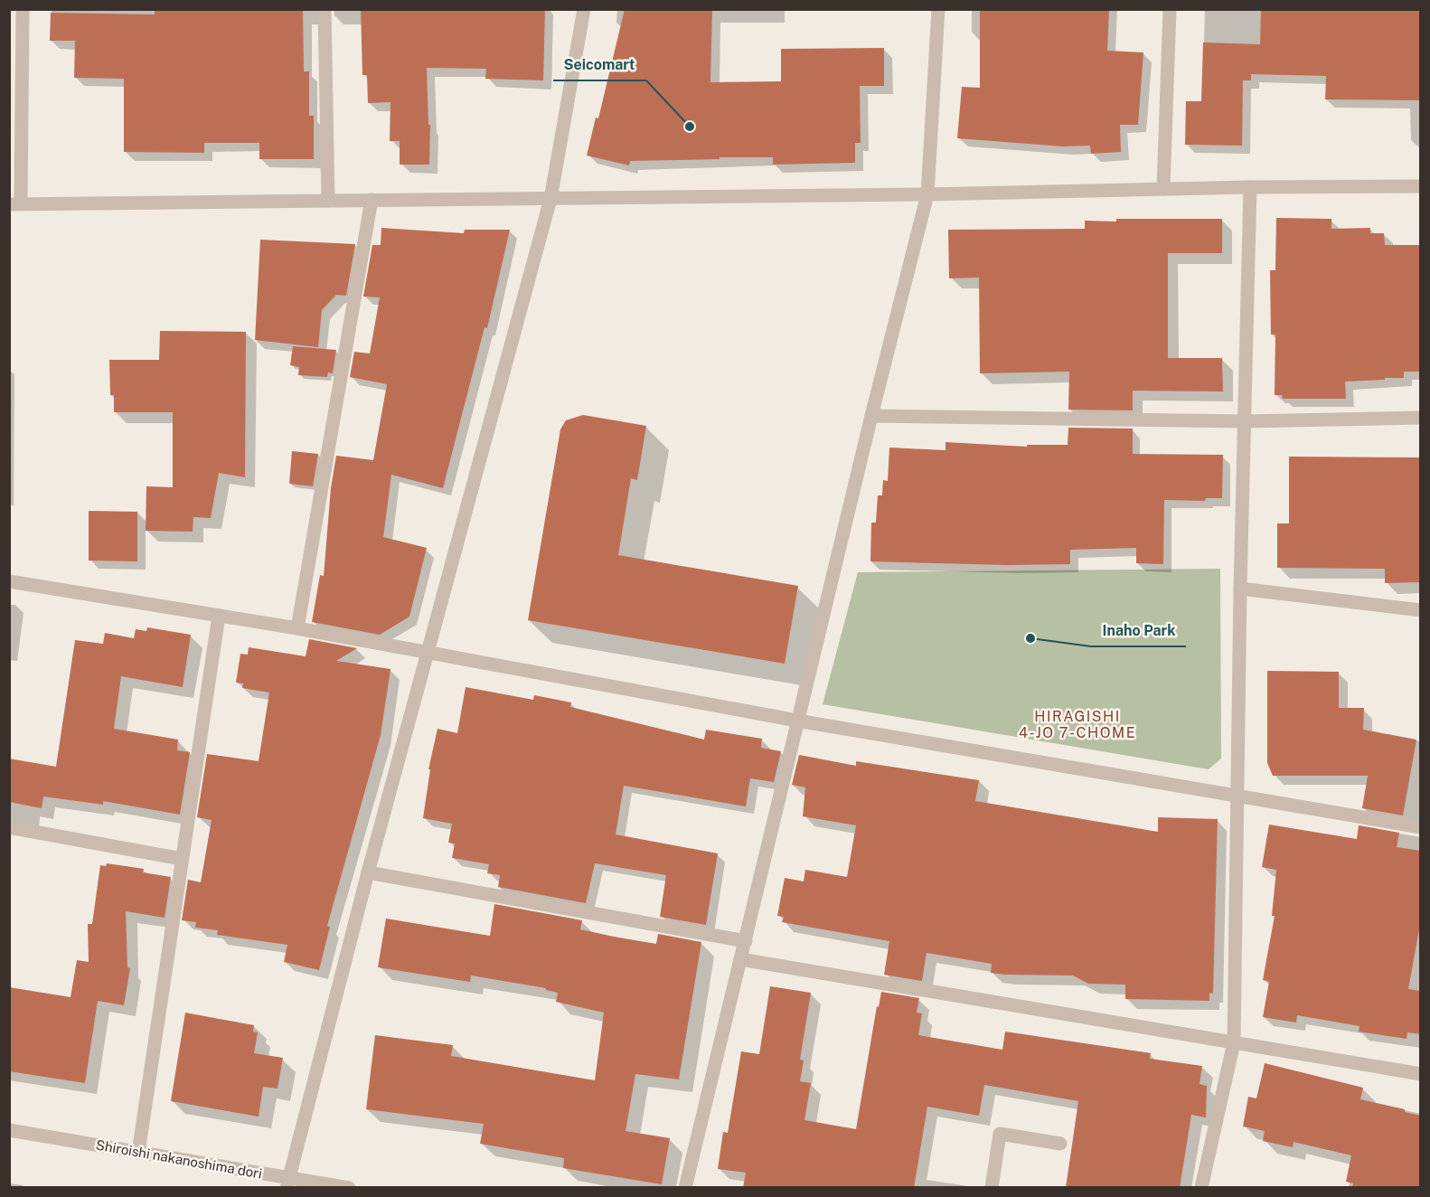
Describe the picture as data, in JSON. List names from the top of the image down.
{
  "streets": {
    "street": ["Shiroishi nakanoshima dori"]
  },
  "districts": ["HIRAGISHI 4-JO 7-CHOME"],
  "places": ["Seicomart", "Inaho Park"]
}
